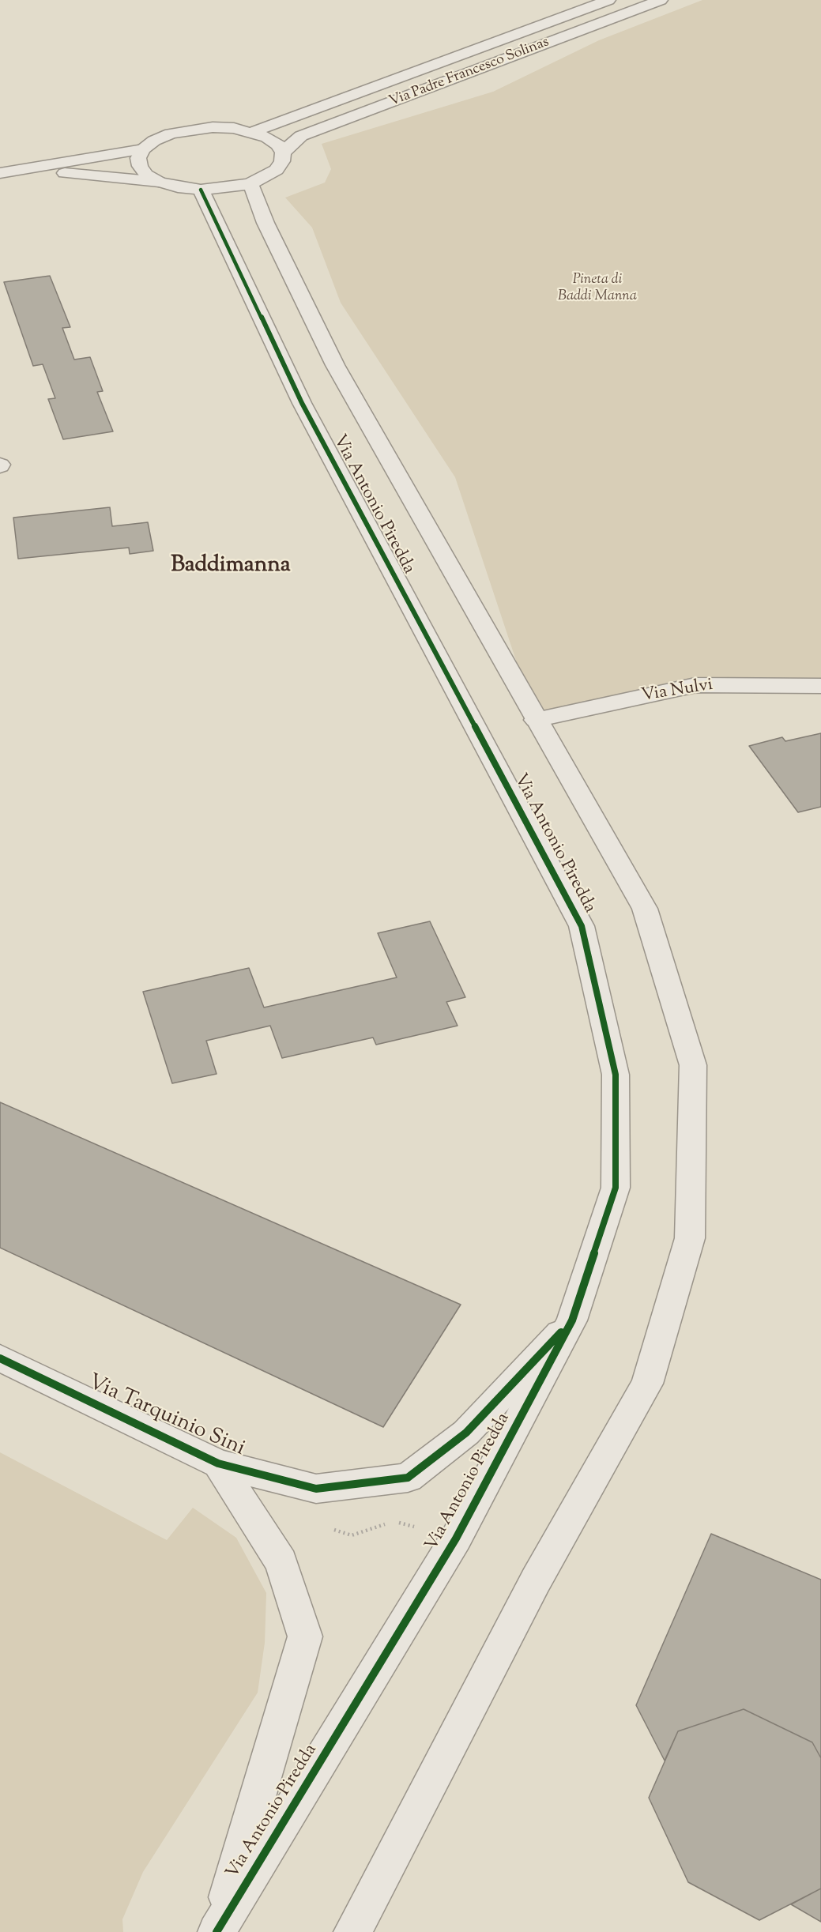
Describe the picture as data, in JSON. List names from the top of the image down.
{
  "streets": {
    "street": [
      "Via Padre Francesco Solinas",
      "Via Antonio Piredda",
      "Via Nulvi",
      "Via Tarquinio Sini"
    ]
  },
  "crossings": [
    ["Via Antonio Piredda", "Via Nulvi"],
    ["Via Antonio Piredda", "Via Tarquinio Sini"]
  ],
  "districts": ["Baddimanna"],
  "parks": ["Pineta di Baddi Manna"]
}
